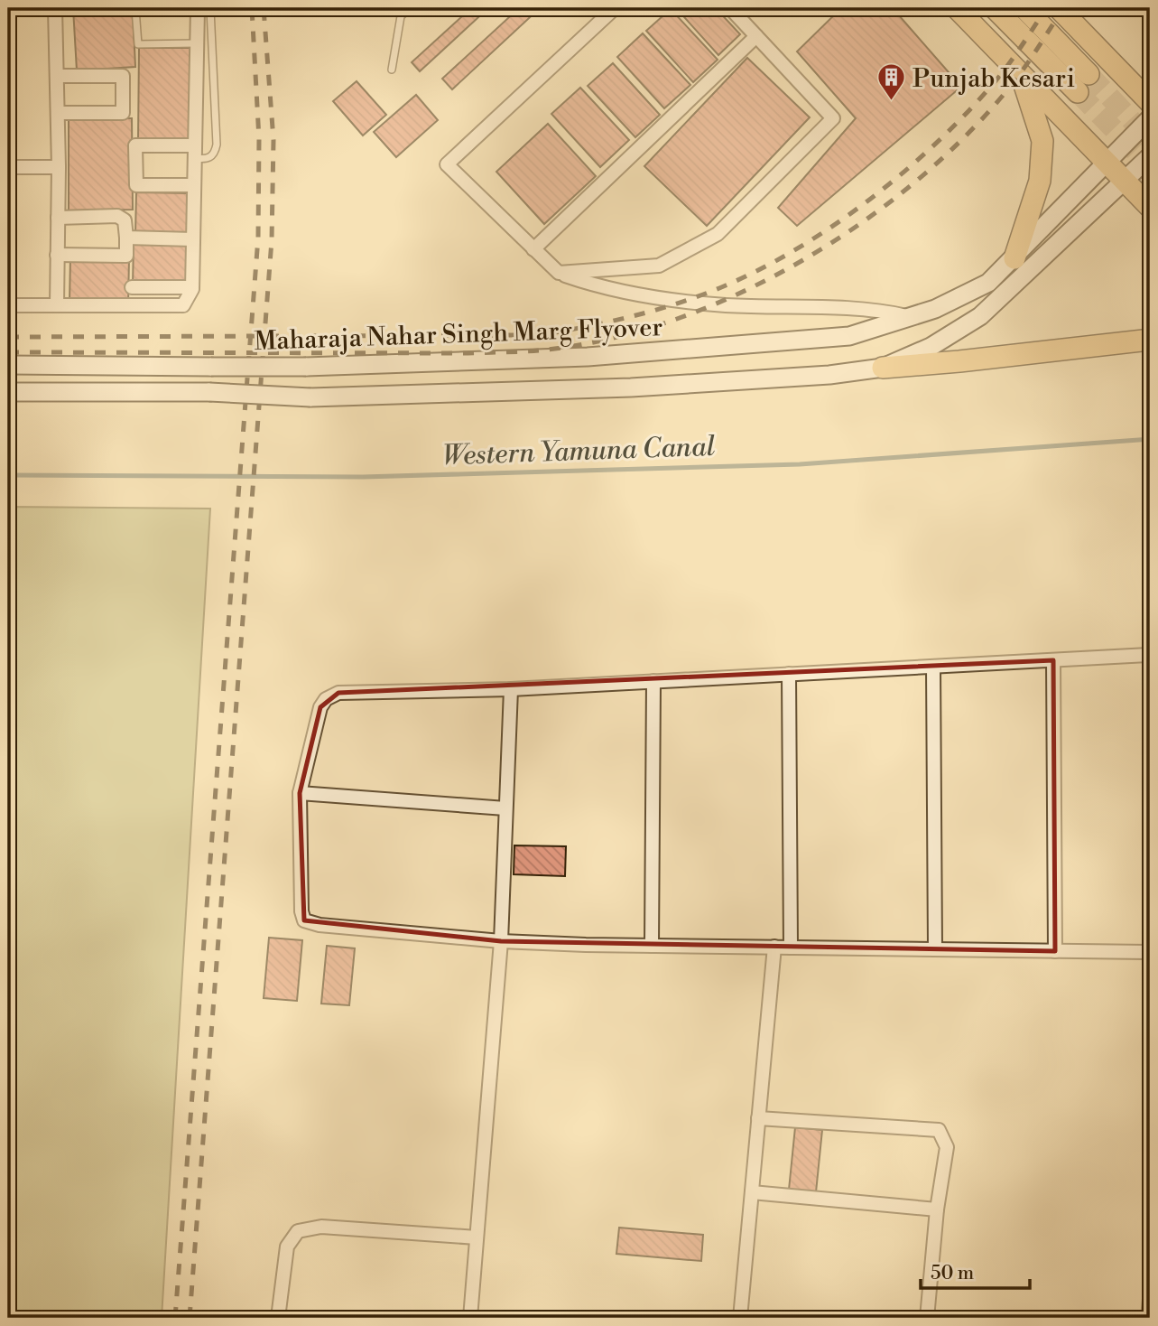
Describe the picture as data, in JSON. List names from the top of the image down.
{
  "streets": {
    "main road": ["Maharaja Nahar Singh Marg Flyover"]
  },
  "water": ["Western Yamuna Canal"],
  "places": {
    "building": ["Punjab Kesari"]
  },
  "scale_bar": "50 m"
}
